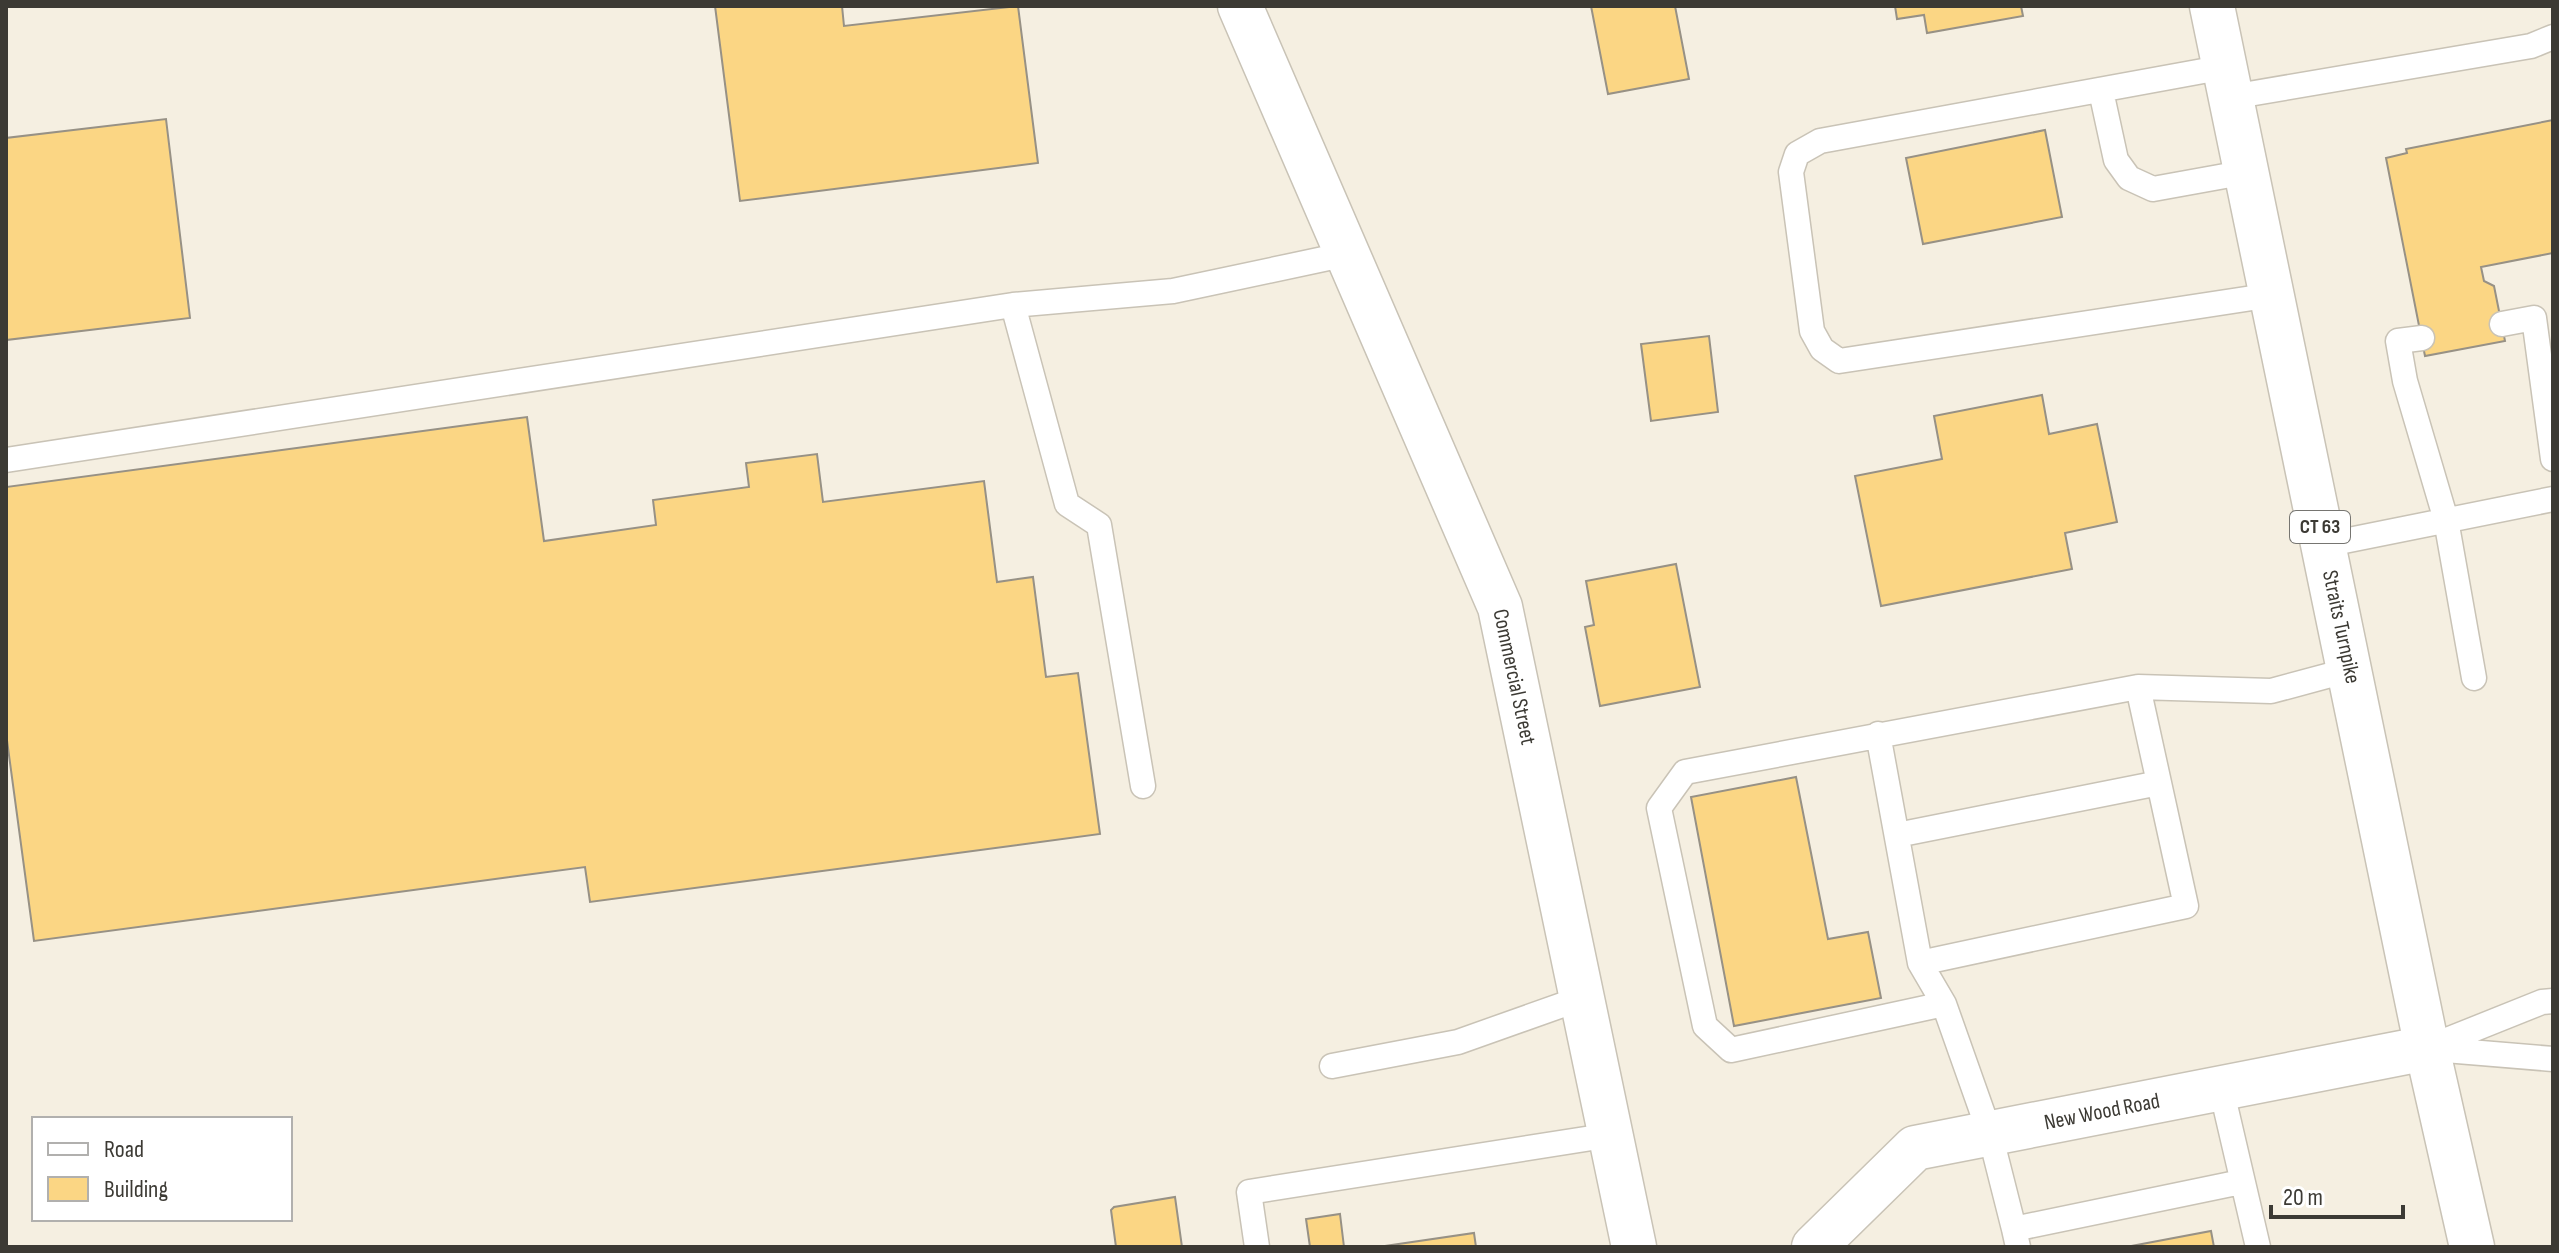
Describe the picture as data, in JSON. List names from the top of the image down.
{
  "streets": {
    "street": [
      "CT 63",
      "Straits Turnpike",
      "Commercial Street",
      "New Wood Road"
    ]
  },
  "crossings": [
    ["Straits Turnpike", "New Wood Road"]
  ],
  "legend": ["Road", "Building"],
  "scale_bar": "20 m"
}
